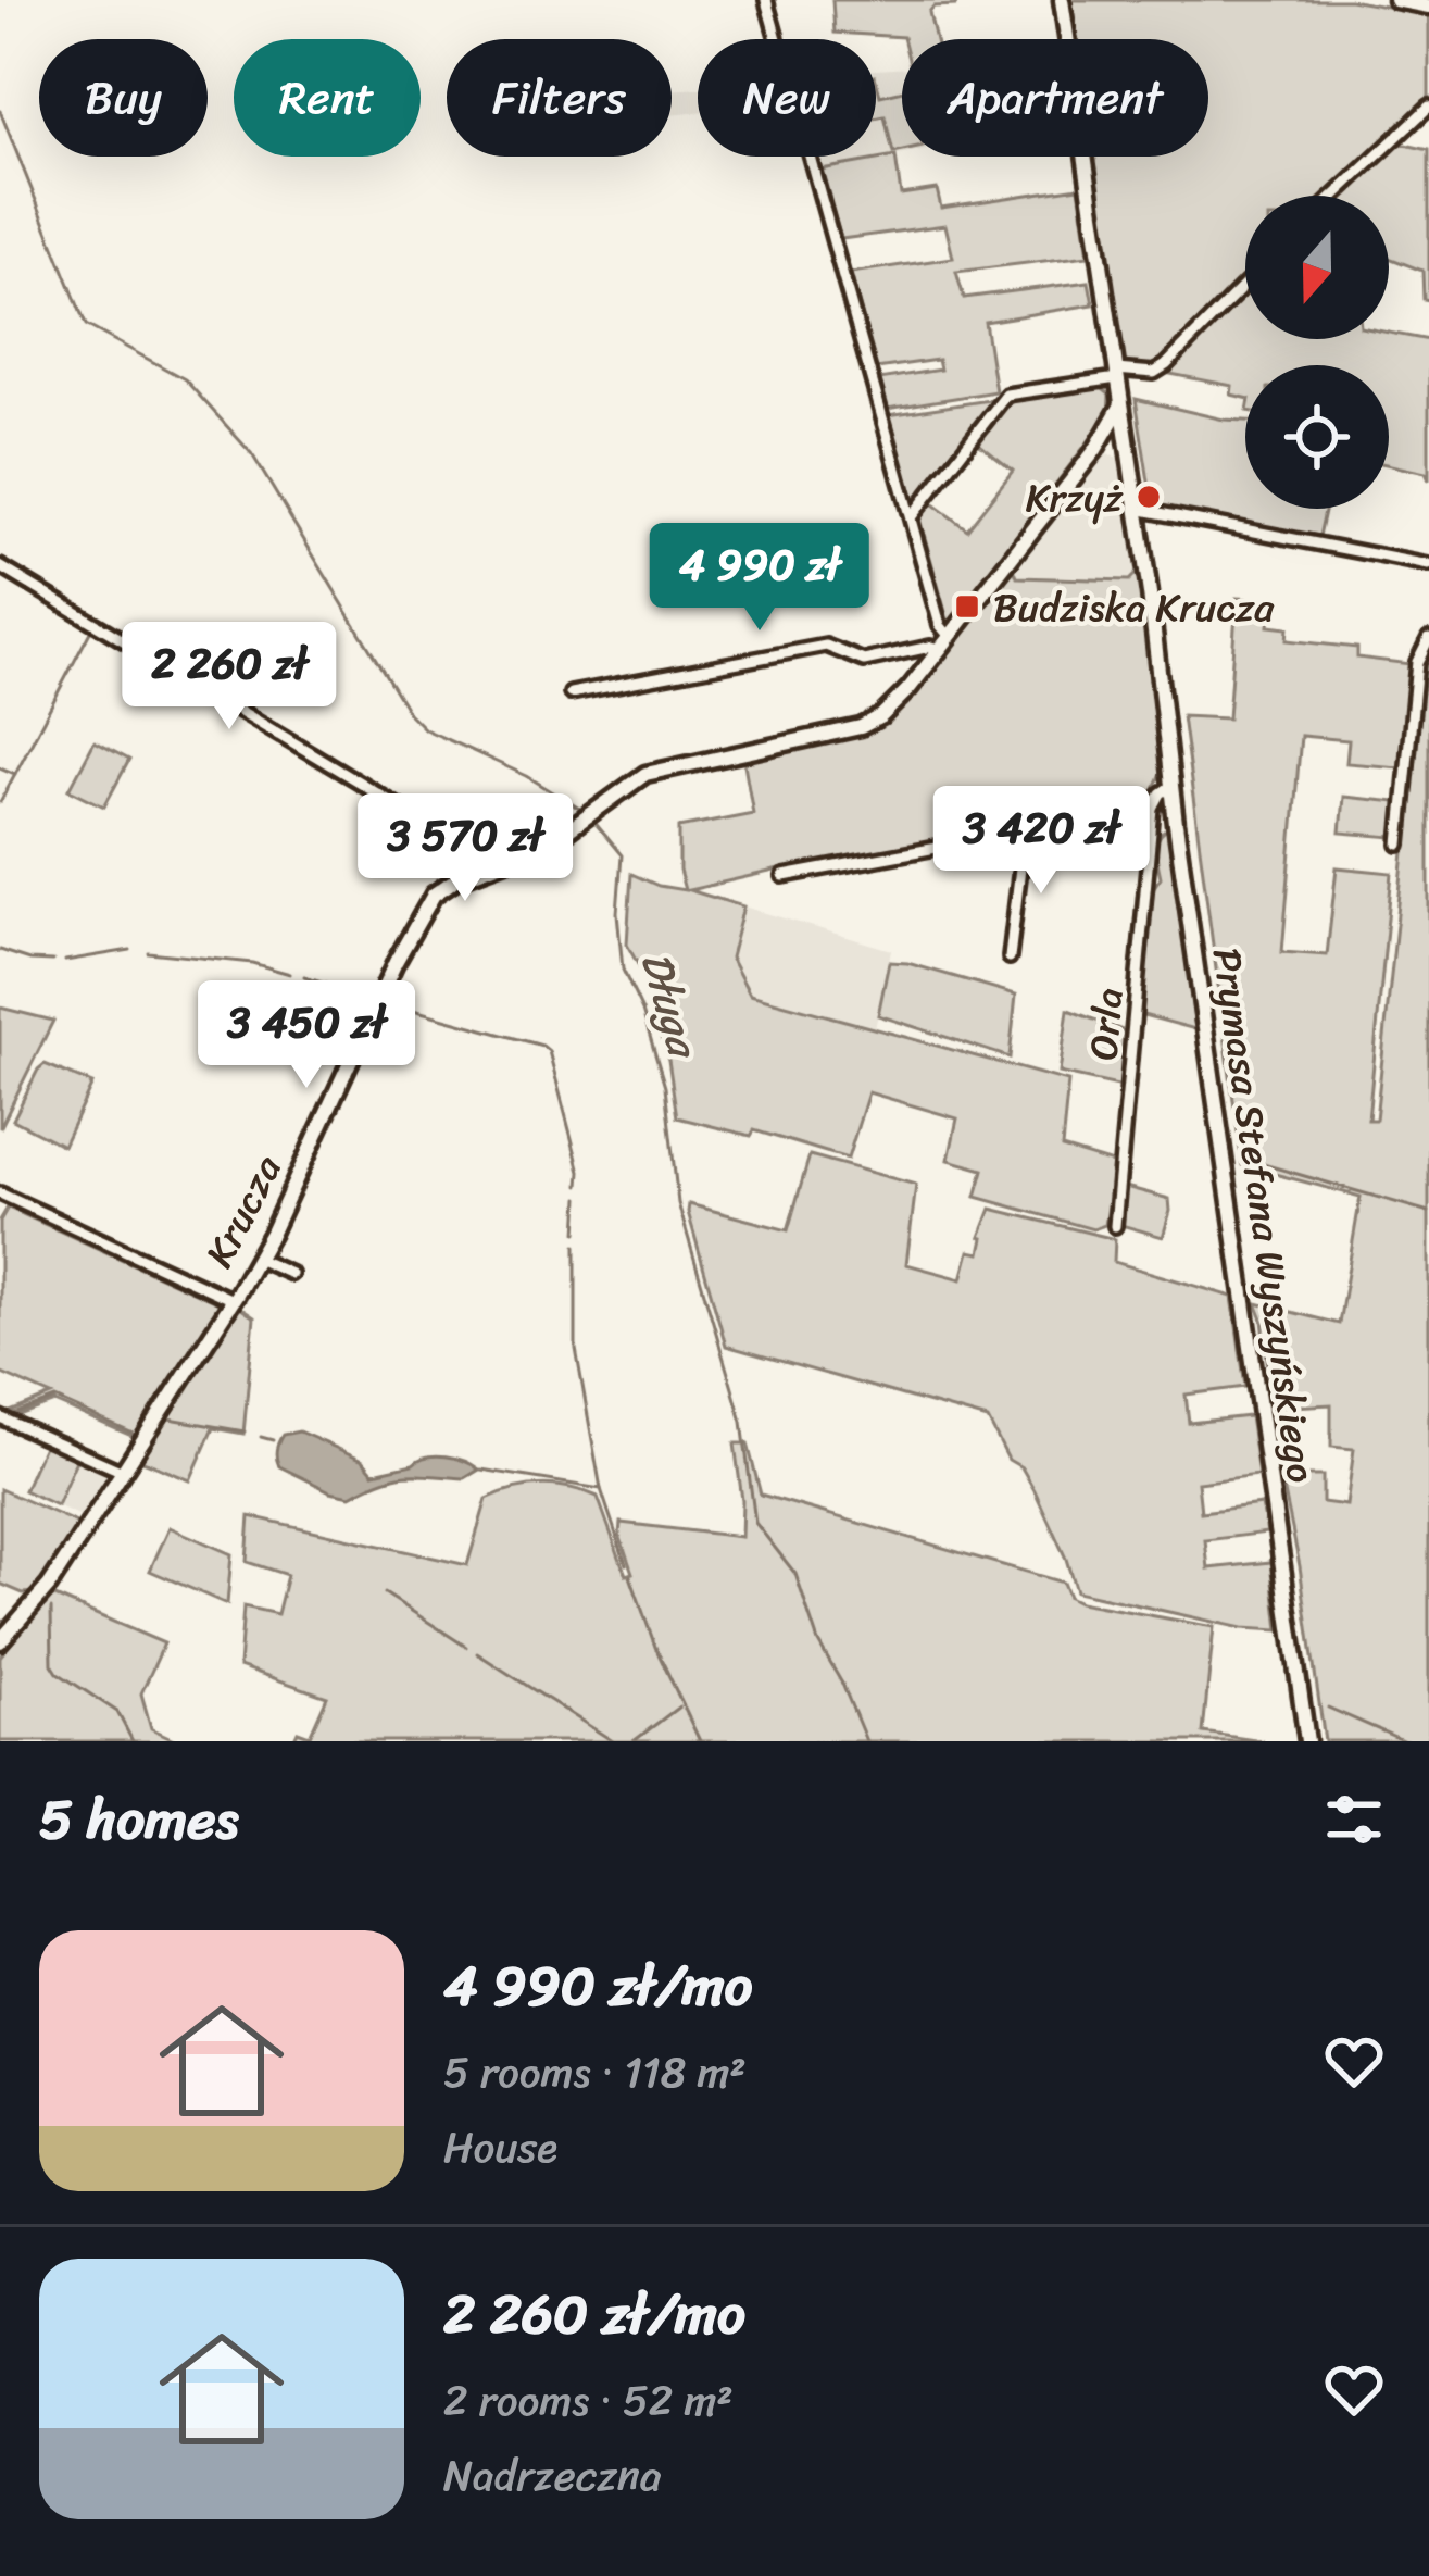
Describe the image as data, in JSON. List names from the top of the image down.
{
  "streets": {
    "street": ["Orla", "Krucza", "Prymasa Stefana Wyszyńskiego"]
  },
  "crossings": [
    ["Krucza", "Prymasa Stefana Wyszyńskiego"]
  ],
  "water": ["Długa"],
  "places": {
    "other": ["Krzyż"],
    "transit": ["Budziska Krucza"]
  },
  "north": "bottom",
  "page": {
    "chip": [
      "Buy",
      "Rent",
      "Filters",
      "New",
      "Apartment"
    ],
    "price": [
      "4 990 zł",
      "2 260 zł",
      "3 420 zł",
      "3 570 zł",
      "3 450 zł"
    ],
    "heading": "5 homes",
    "list": [
      {
        "name": "4 990 zł/mo",
        "note": "5 rooms · 118 m² · House"
      },
      {
        "name": "2 260 zł/mo",
        "note": "2 rooms · 52 m² · Nadrzeczna"
      }
    ]
  }
}
